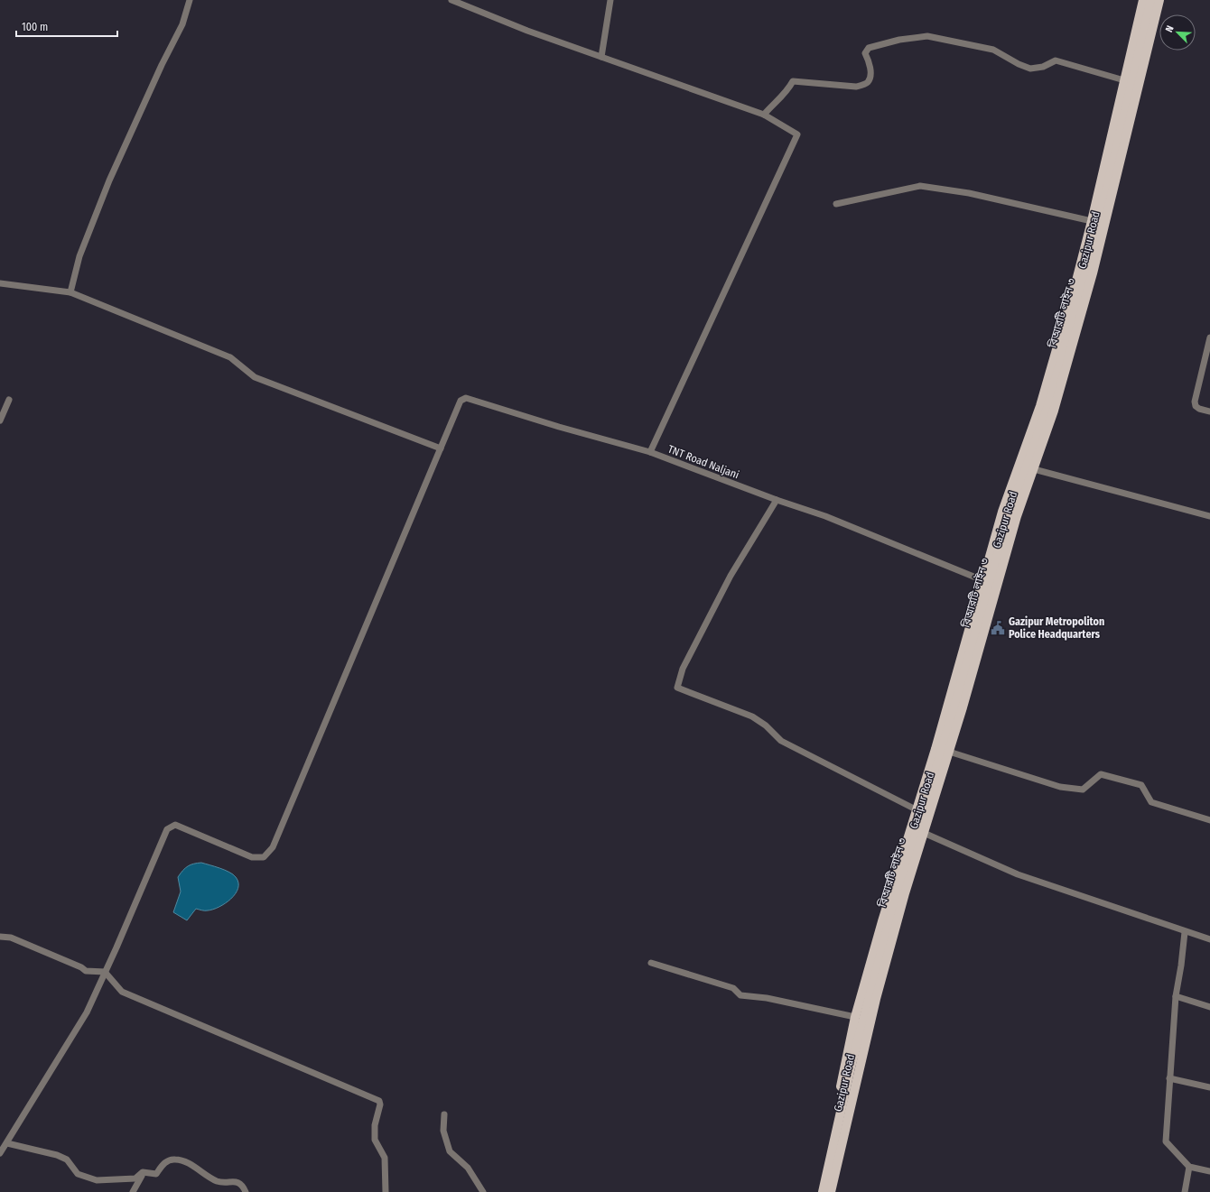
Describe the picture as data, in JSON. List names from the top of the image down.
{
  "streets": {
    "main road": ["Gazipur Road", "বিআরটি লাইন ৩"],
    "street": ["TNT Road Naljani"]
  },
  "crossings": [
    ["Gazipur Road", "TNT Road Naljani"]
  ],
  "places": {
    "public building": ["Gazipur Metropoliton Police Headquarters"]
  },
  "scale_bar": "100 m",
  "north": "top left"
}
